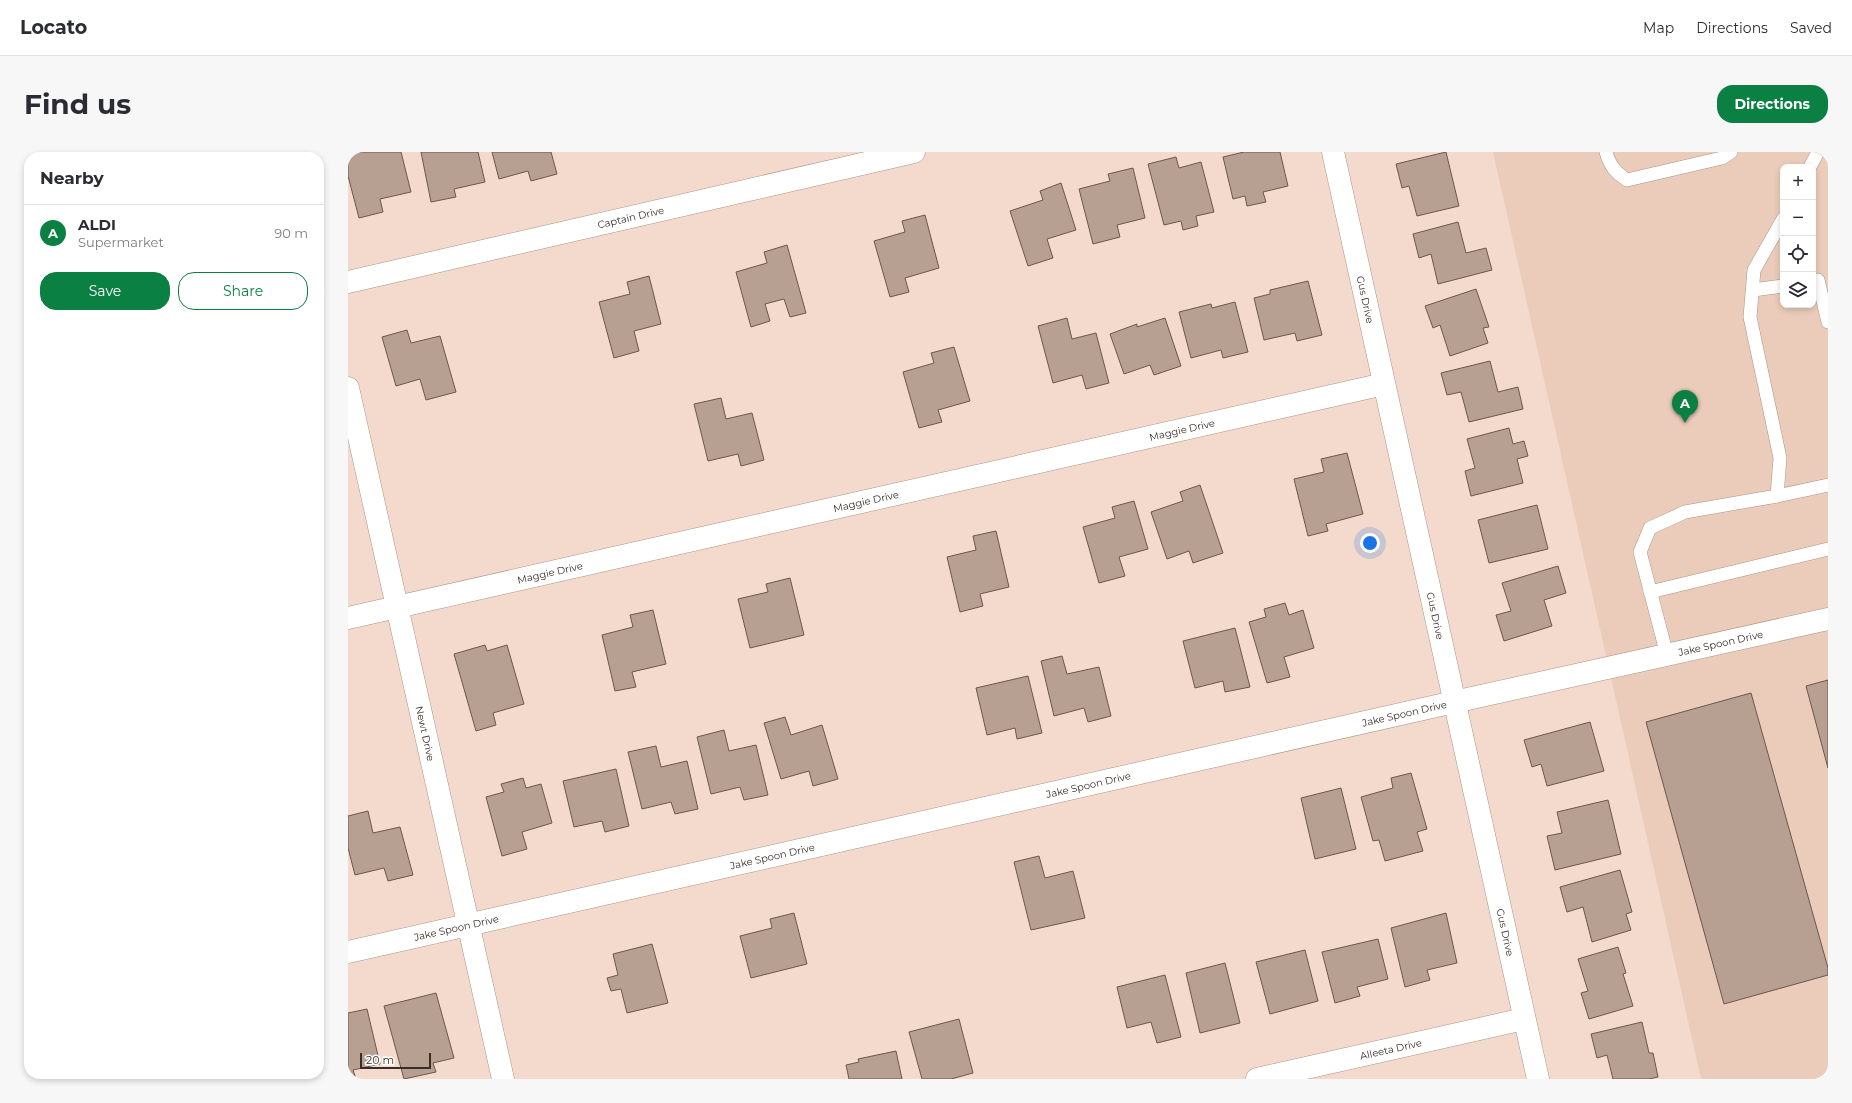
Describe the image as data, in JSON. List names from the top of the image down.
{
  "streets": {
    "street": [
      "Captain Drive",
      "Gus Drive",
      "Maggie Drive",
      "Jake Spoon Drive",
      "Newt Drive",
      "Alleeta Drive"
    ]
  },
  "crossings": [
    ["Gus Drive", "Maggie Drive"],
    ["Gus Drive", "Jake Spoon Drive"],
    ["Gus Drive", "Alleeta Drive"],
    ["Maggie Drive", "Newt Drive"],
    ["Jake Spoon Drive", "Newt Drive"]
  ],
  "scale_bar": "20 m",
  "page": {
    "header": "Locato",
    "nav": ["Map", "Directions", "Saved"],
    "buttons": [
      "Directions",
      ["Save", "Share"]
    ],
    "title": "Find us",
    "heading": "Nearby",
    "map_buttons": ["+", "−"],
    "list": [
      {
        "mark": "A",
        "name": "ALDI",
        "note": "Supermarket",
        "value": "90 m"
      }
    ],
    "pins": "A",
    "scale": "20 m"
  }
}
